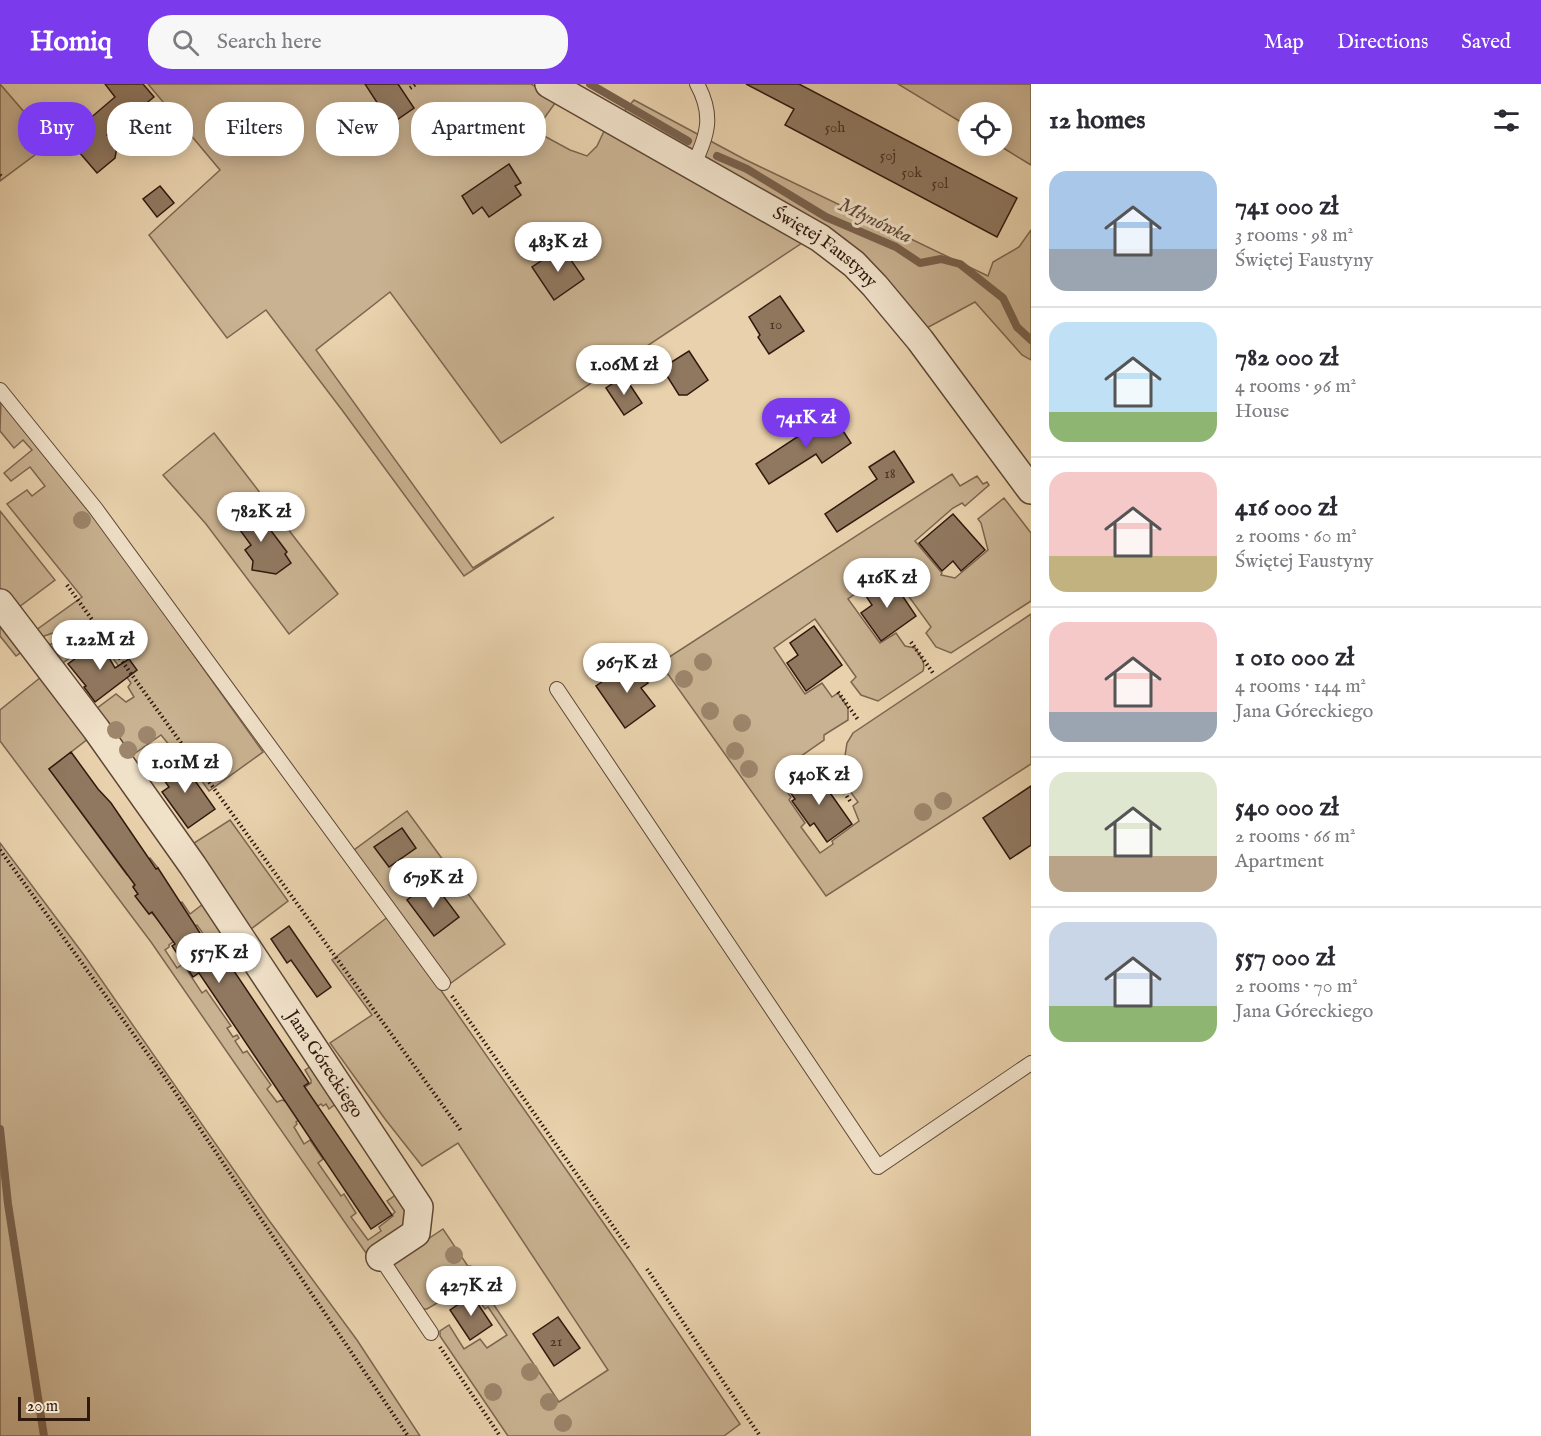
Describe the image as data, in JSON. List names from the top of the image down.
{
  "streets": {
    "street": ["Świętej Faustyny", "Jana Góreckiego"]
  },
  "water": ["Młynówka"],
  "house_numbers": [
    "50h",
    "50j",
    "50k",
    "50l",
    "10",
    "18",
    "21"
  ],
  "scale_bar": "20 m",
  "page": {
    "header": "Homiq",
    "search": "Search here",
    "nav": ["Map", "Directions", "Saved"],
    "heading": "12 homes",
    "chip": [
      "Buy",
      "Rent",
      "Filters",
      "New",
      "Apartment"
    ],
    "list": [
      {
        "name": "741 000 zł",
        "note": "3 rooms · 98 m² · Świętej Faustyny"
      },
      {
        "name": "782 000 zł",
        "note": "4 rooms · 96 m² · House"
      },
      {
        "name": "416 000 zł",
        "note": "2 rooms · 60 m² · Świętej Faustyny"
      },
      {
        "name": "1 010 000 zł",
        "note": "4 rooms · 144 m² · Jana Góreckiego"
      },
      {
        "name": "540 000 zł",
        "note": "2 rooms · 66 m² · Apartment"
      },
      {
        "name": "557 000 zł",
        "note": "2 rooms · 70 m² · Jana Góreckiego"
      }
    ],
    "price": [
      "483K zł",
      "1.06M zł",
      "741K zł",
      "782K zł",
      "416K zł",
      "1.22M zł",
      "967K zł",
      "1.01M zł",
      "540K zł",
      "679K zł",
      "557K zł",
      "427K zł"
    ],
    "scale": "20 m"
  }
}
